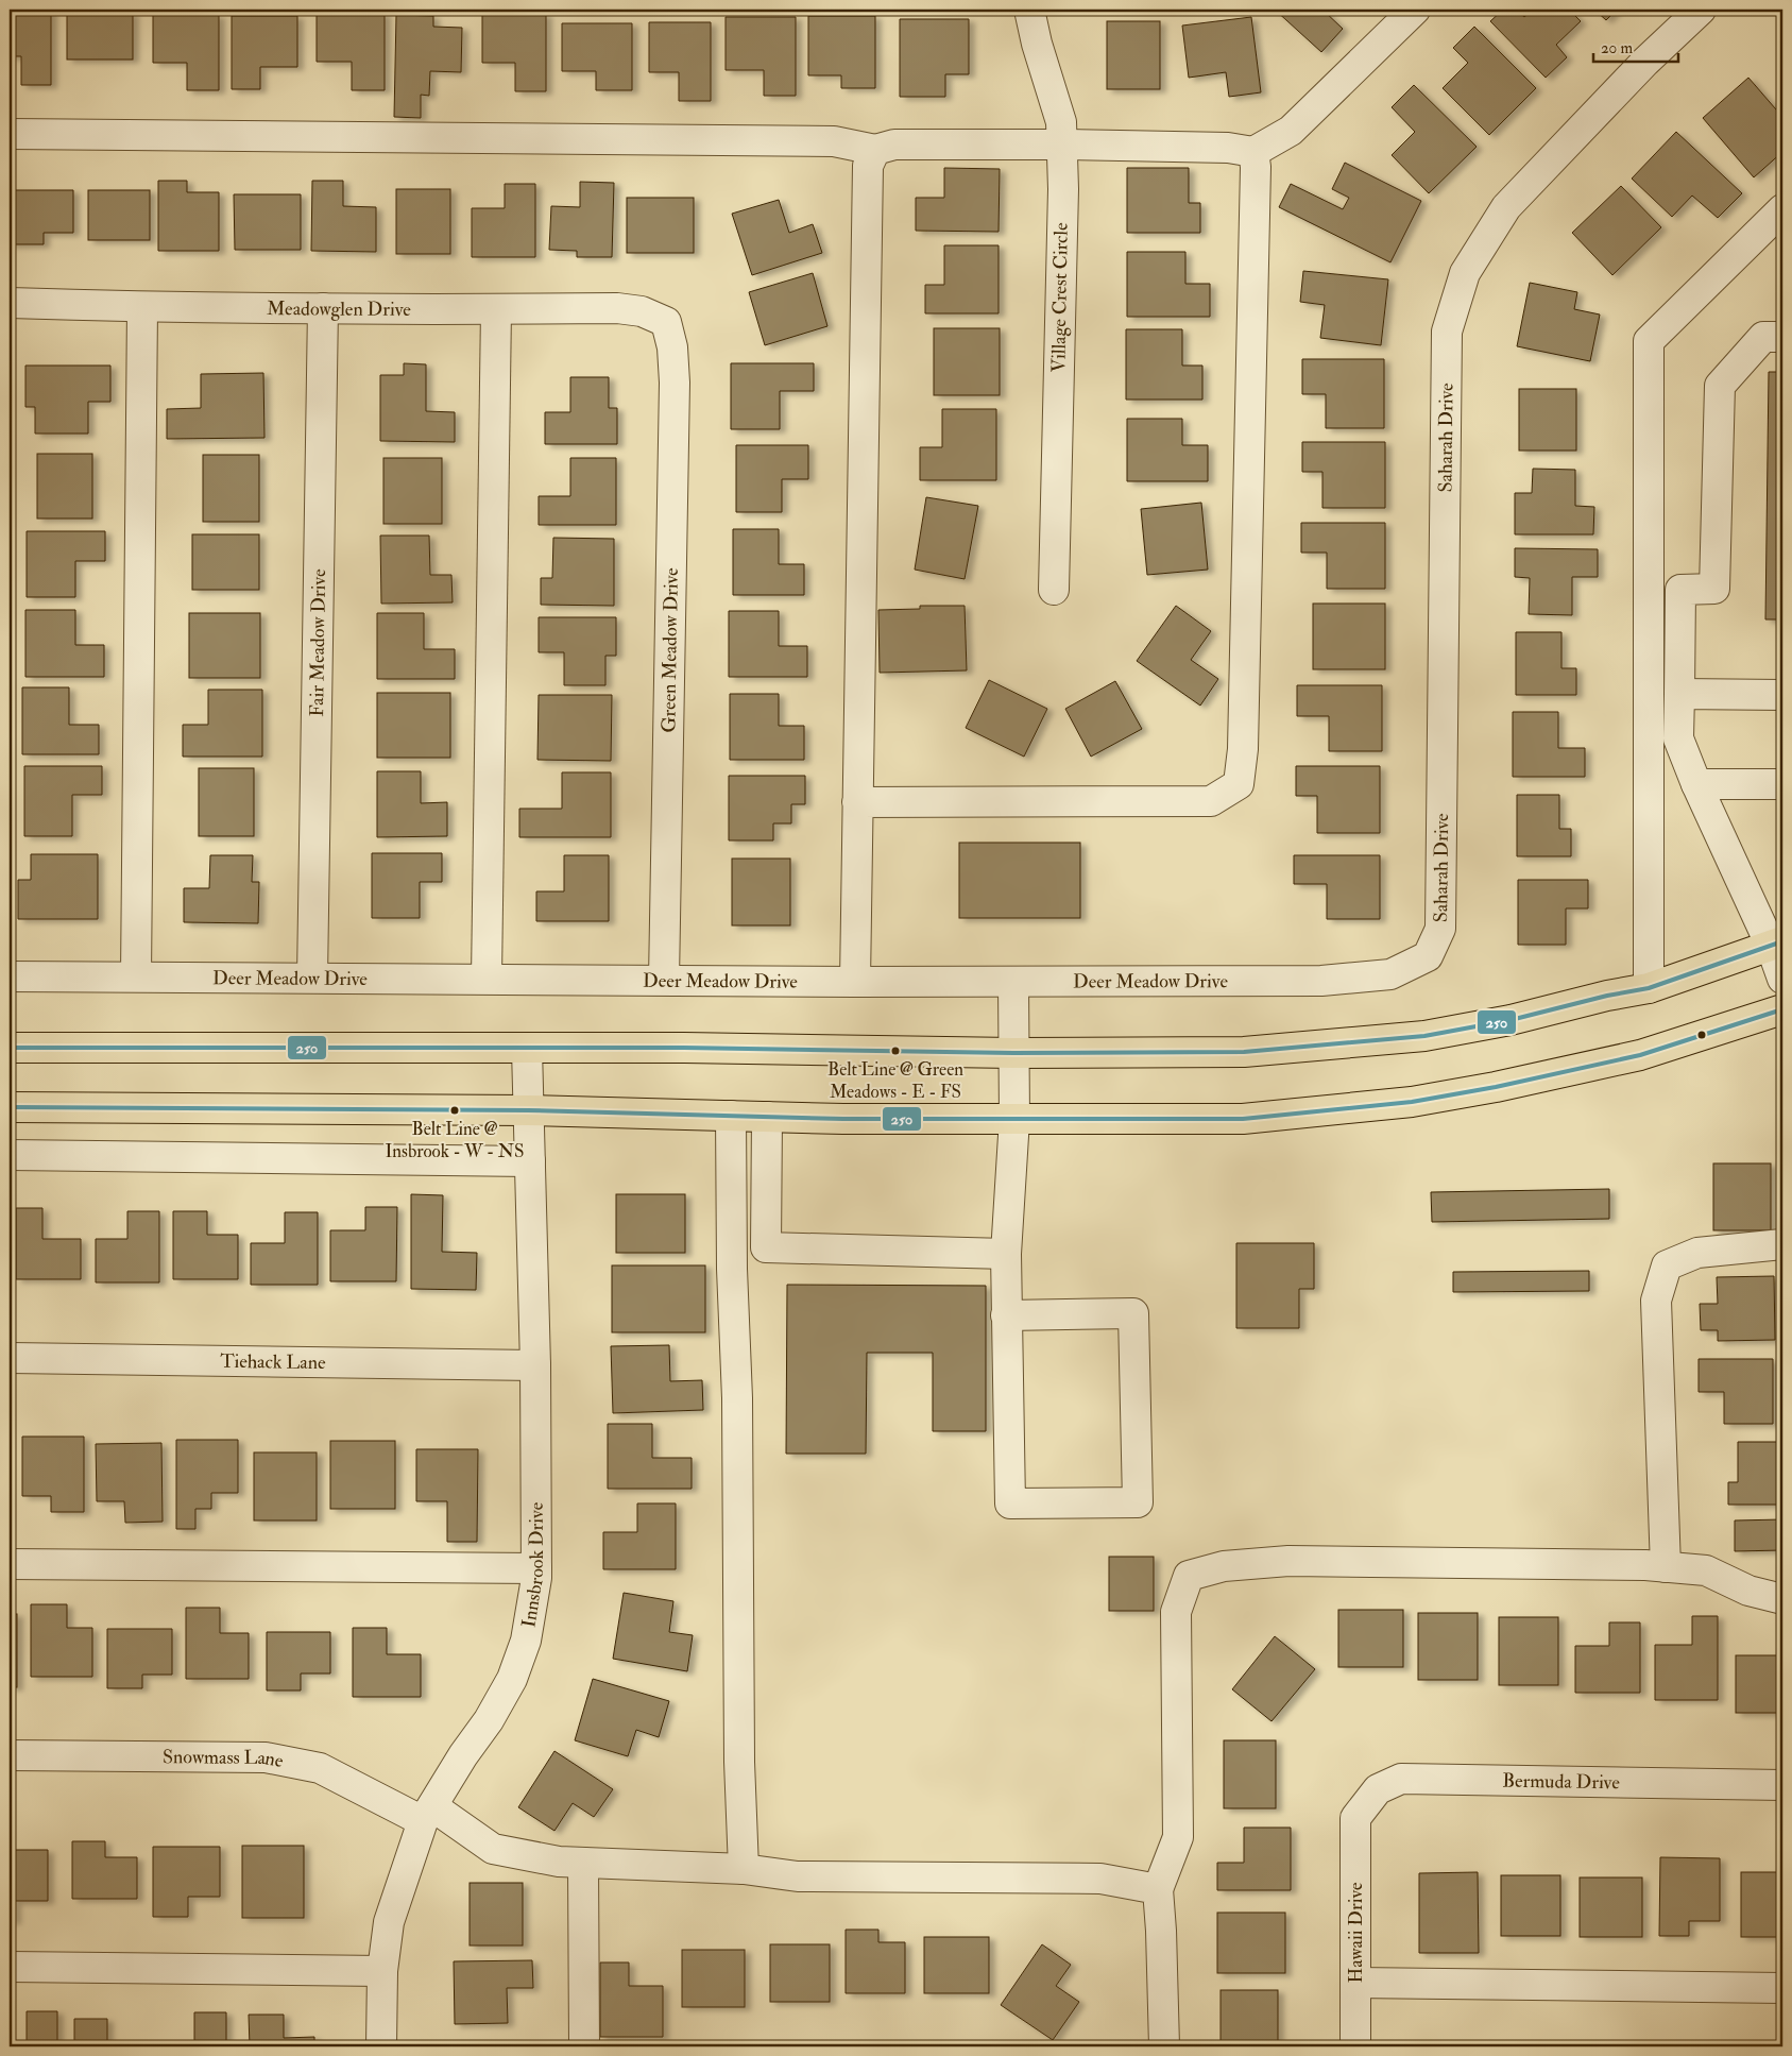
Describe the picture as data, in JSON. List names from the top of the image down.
{
  "streets": {
    "street": [
      "Village Crest Circle",
      "Meadowglen Drive",
      "Saharah Drive",
      "Fair Meadow Drive",
      "Green Meadow Drive",
      "Deer Meadow Drive",
      "Tiehack Lane",
      "Innsbrook Drive",
      "Snowmass Lane",
      "Bermuda Drive",
      "Hawaii Drive"
    ]
  },
  "crossings": [
    ["Meadowglen Drive", "Fair Meadow Drive"],
    ["Meadowglen Drive", "Green Meadow Drive"],
    ["Saharah Drive", "Deer Meadow Drive"],
    ["Fair Meadow Drive", "Deer Meadow Drive"],
    ["Green Meadow Drive", "Deer Meadow Drive"],
    ["Tiehack Lane", "Innsbrook Drive"],
    ["Innsbrook Drive", "Snowmass Lane"],
    ["Bermuda Drive", "Hawaii Drive"]
  ],
  "places": ["Belt Line @ Green Meadows - E - FS", "Belt Line @ Insbrook - W - NS"],
  "lines": ["transit line 250"],
  "scale_bar": "20 m"
}
